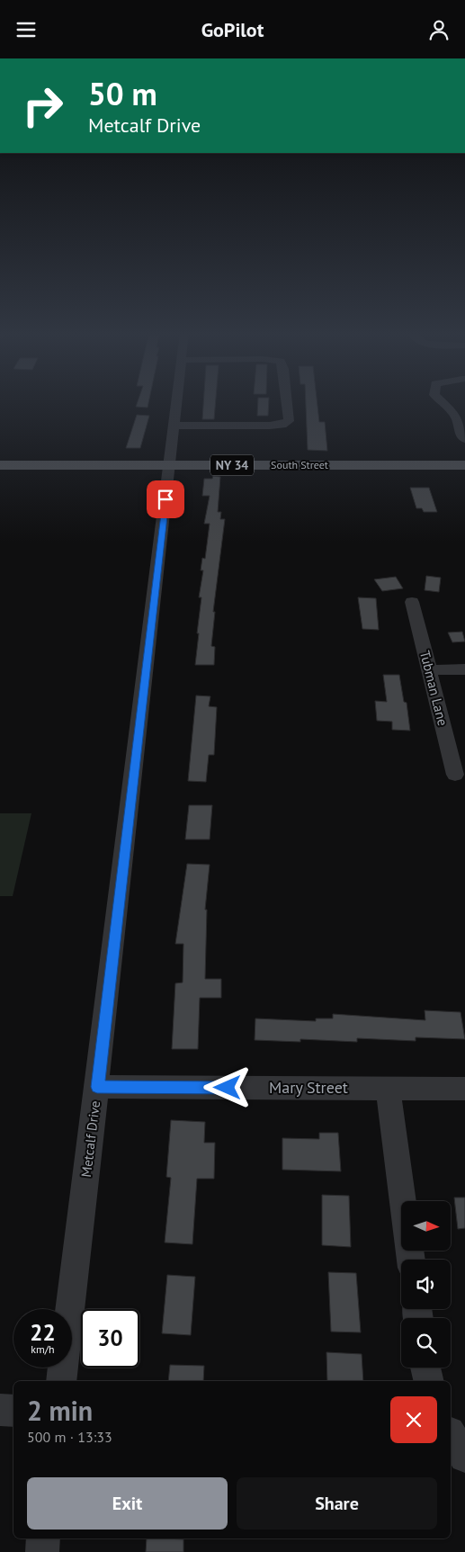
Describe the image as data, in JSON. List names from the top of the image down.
{
  "streets": {
    "main road": ["NY 34", "South Street"],
    "street": ["Tubman Lane", "Mary Street", "Metcalf Drive"]
  },
  "crossings": [
    ["South Street", "Metcalf Drive"],
    ["Mary Street", "Metcalf Drive"]
  ],
  "north": "right",
  "page": {
    "header": "GoPilot",
    "turn": ["50 m", "Metcalf Drive"],
    "speed": "22 km/h",
    "limit": "30",
    "heading": ["2 min", "500 m · 13:33"],
    "buttons": ["Exit", "Share"]
  }
}
